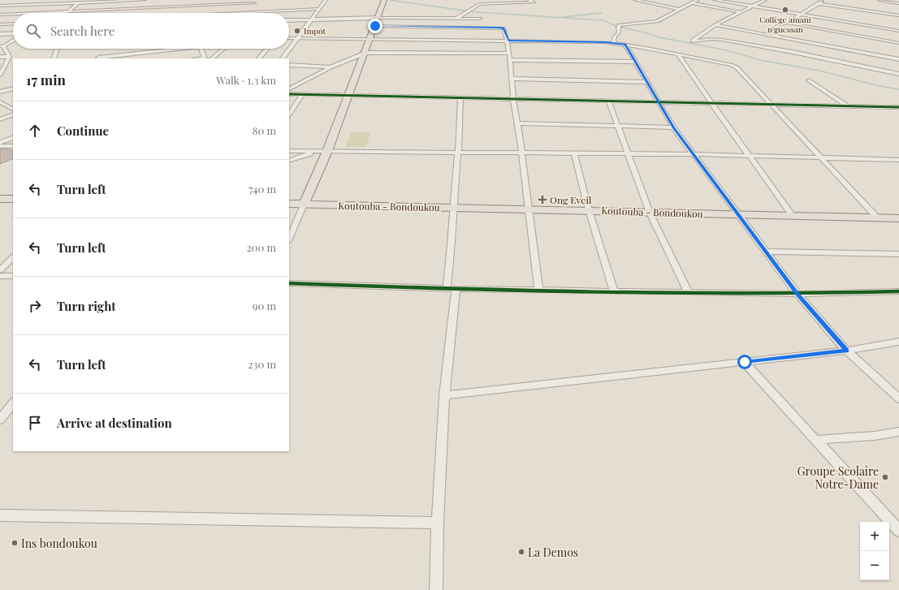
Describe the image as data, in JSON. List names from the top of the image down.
{
  "streets": {
    "main road": ["Koutouba - Bondoukou"]
  },
  "places": {
    "other": [
      "Collège amani n'guessan",
      "Impôt",
      "Groupe Scolaire Notre-Dame",
      "Ins bondoukou",
      "La Demos"
    ],
    "health": ["Ong Eveil"]
  },
  "page": {
    "search": "Search here",
    "heading": ["17 min", "Walk · 1.3 km"],
    "list": [
      ["Continue", "80 m"],
      ["Turn left", "740 m"],
      ["Turn left", "200 m"],
      ["Turn right", "90 m"],
      ["Turn left", "230 m"],
      "Arrive at destination"
    ],
    "map_buttons": ["+", "−"]
  }
}
